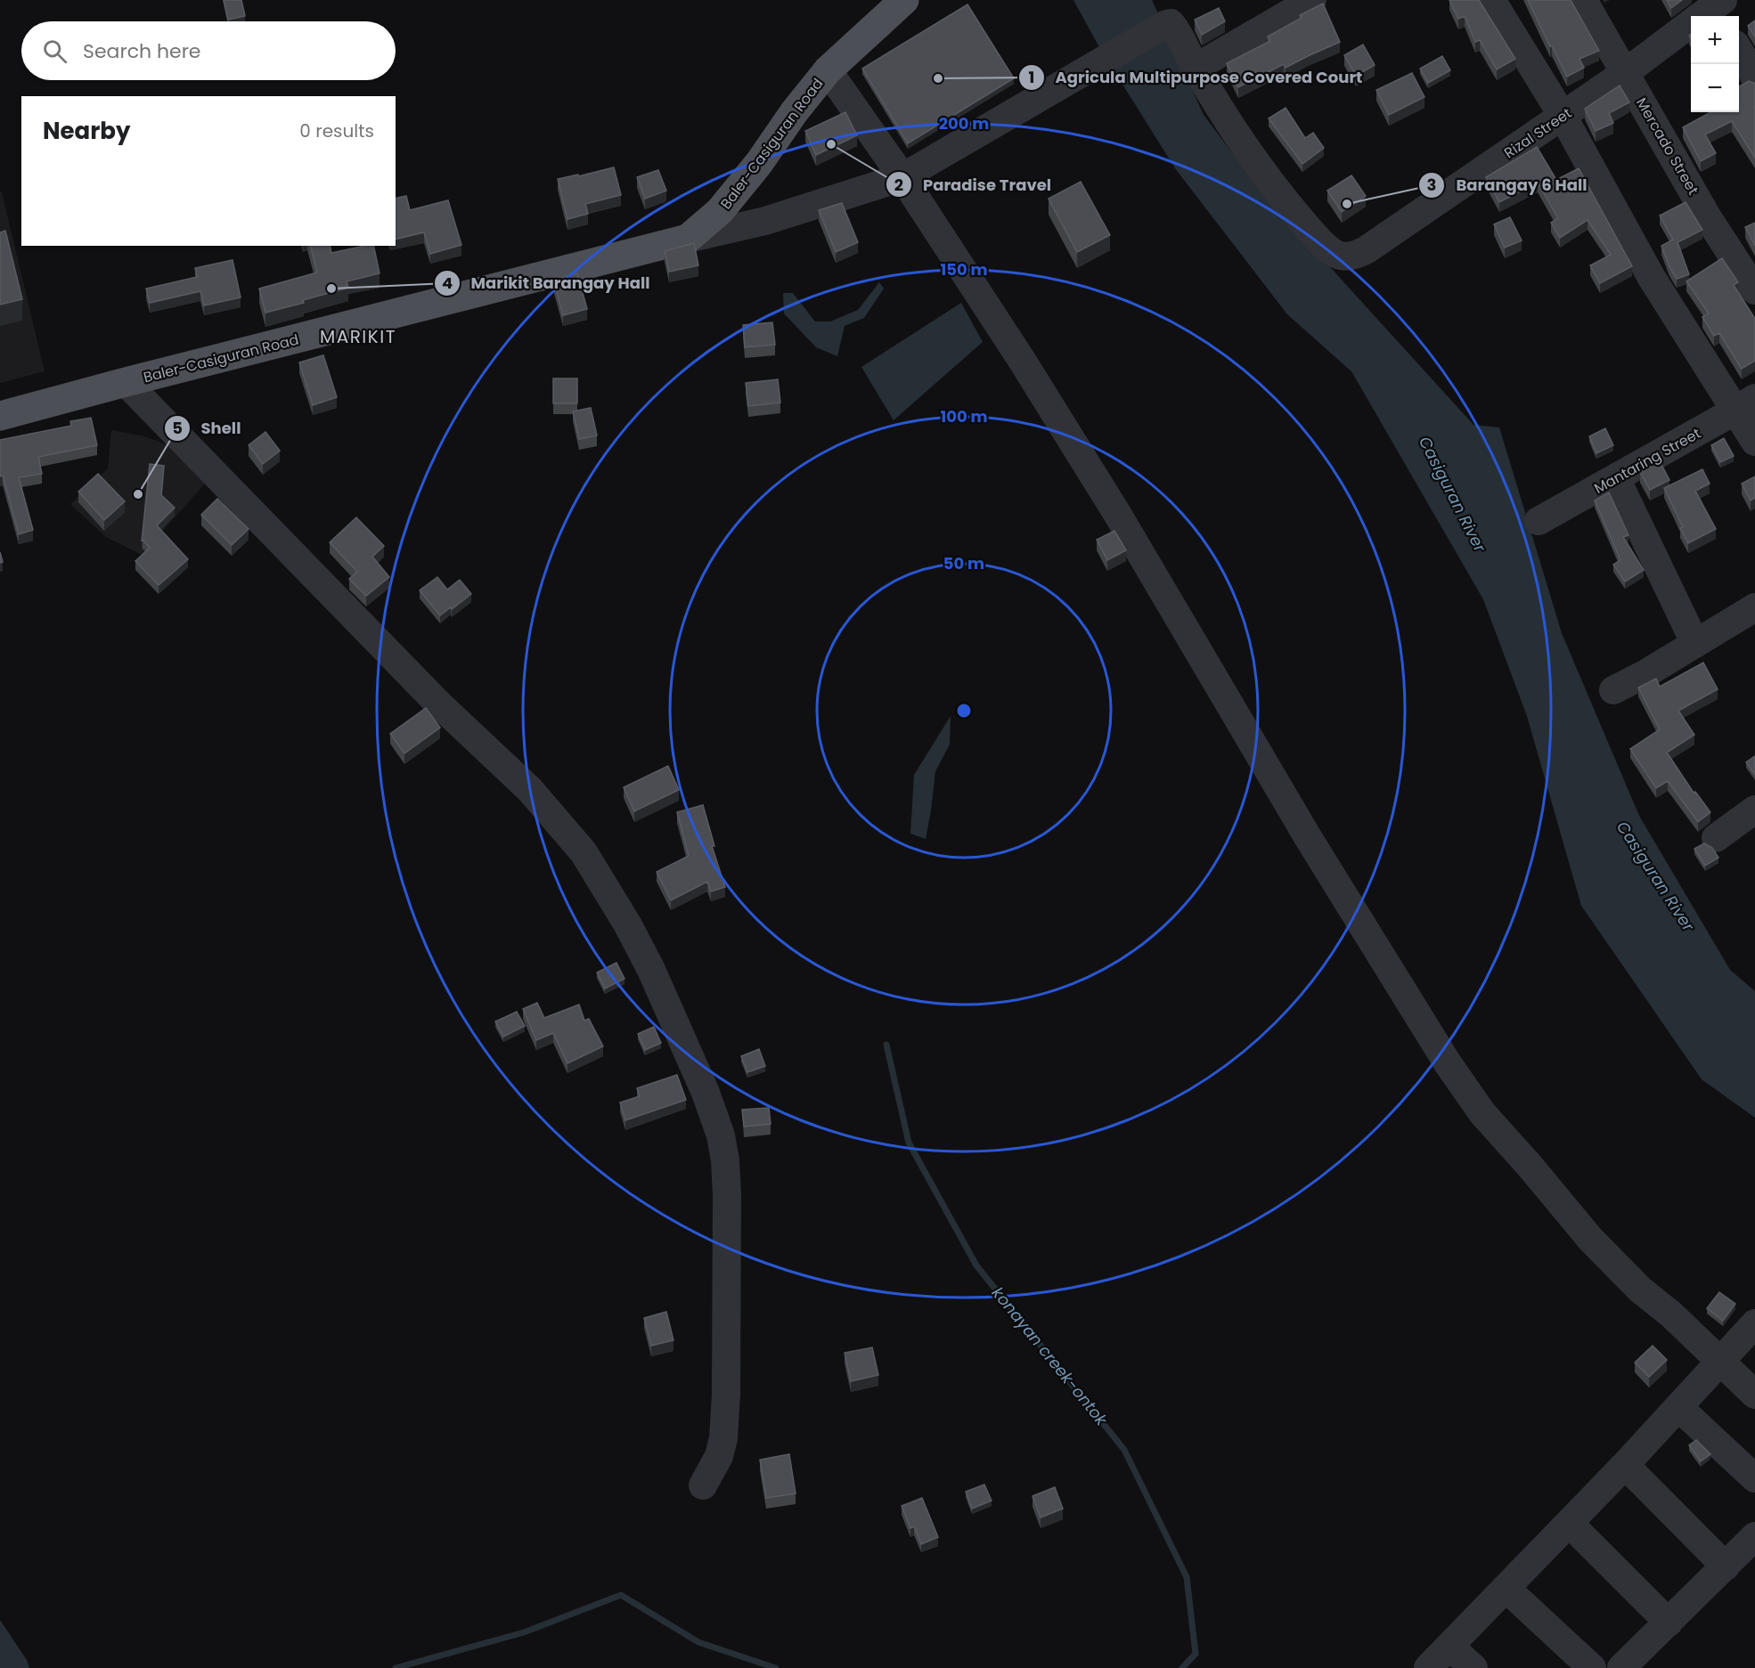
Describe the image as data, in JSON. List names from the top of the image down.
{
  "streets": {
    "main road": ["Baler-Casiguran Road"],
    "street": ["Rizal Street", "Mercado Street", "Mantaring Street"]
  },
  "crossings": [
    ["Rizal Street", "Mercado Street"]
  ],
  "districts": ["MARIKIT"],
  "water": ["Casiguran River", "konayan creek-ontok"],
  "places": [
    "Agricula Multipurpose Covered Court",
    "Paradise Travel",
    "Barangay 6 Hall",
    "Marikit Barangay Hall",
    "Shell"
  ],
  "page": {
    "map_buttons": ["+", "−"],
    "search": "Search here",
    "heading": ["Nearby", "0 results"]
  },
  "rings": [
    "200 m",
    "150 m",
    "100 m",
    "50 m"
  ]
}
